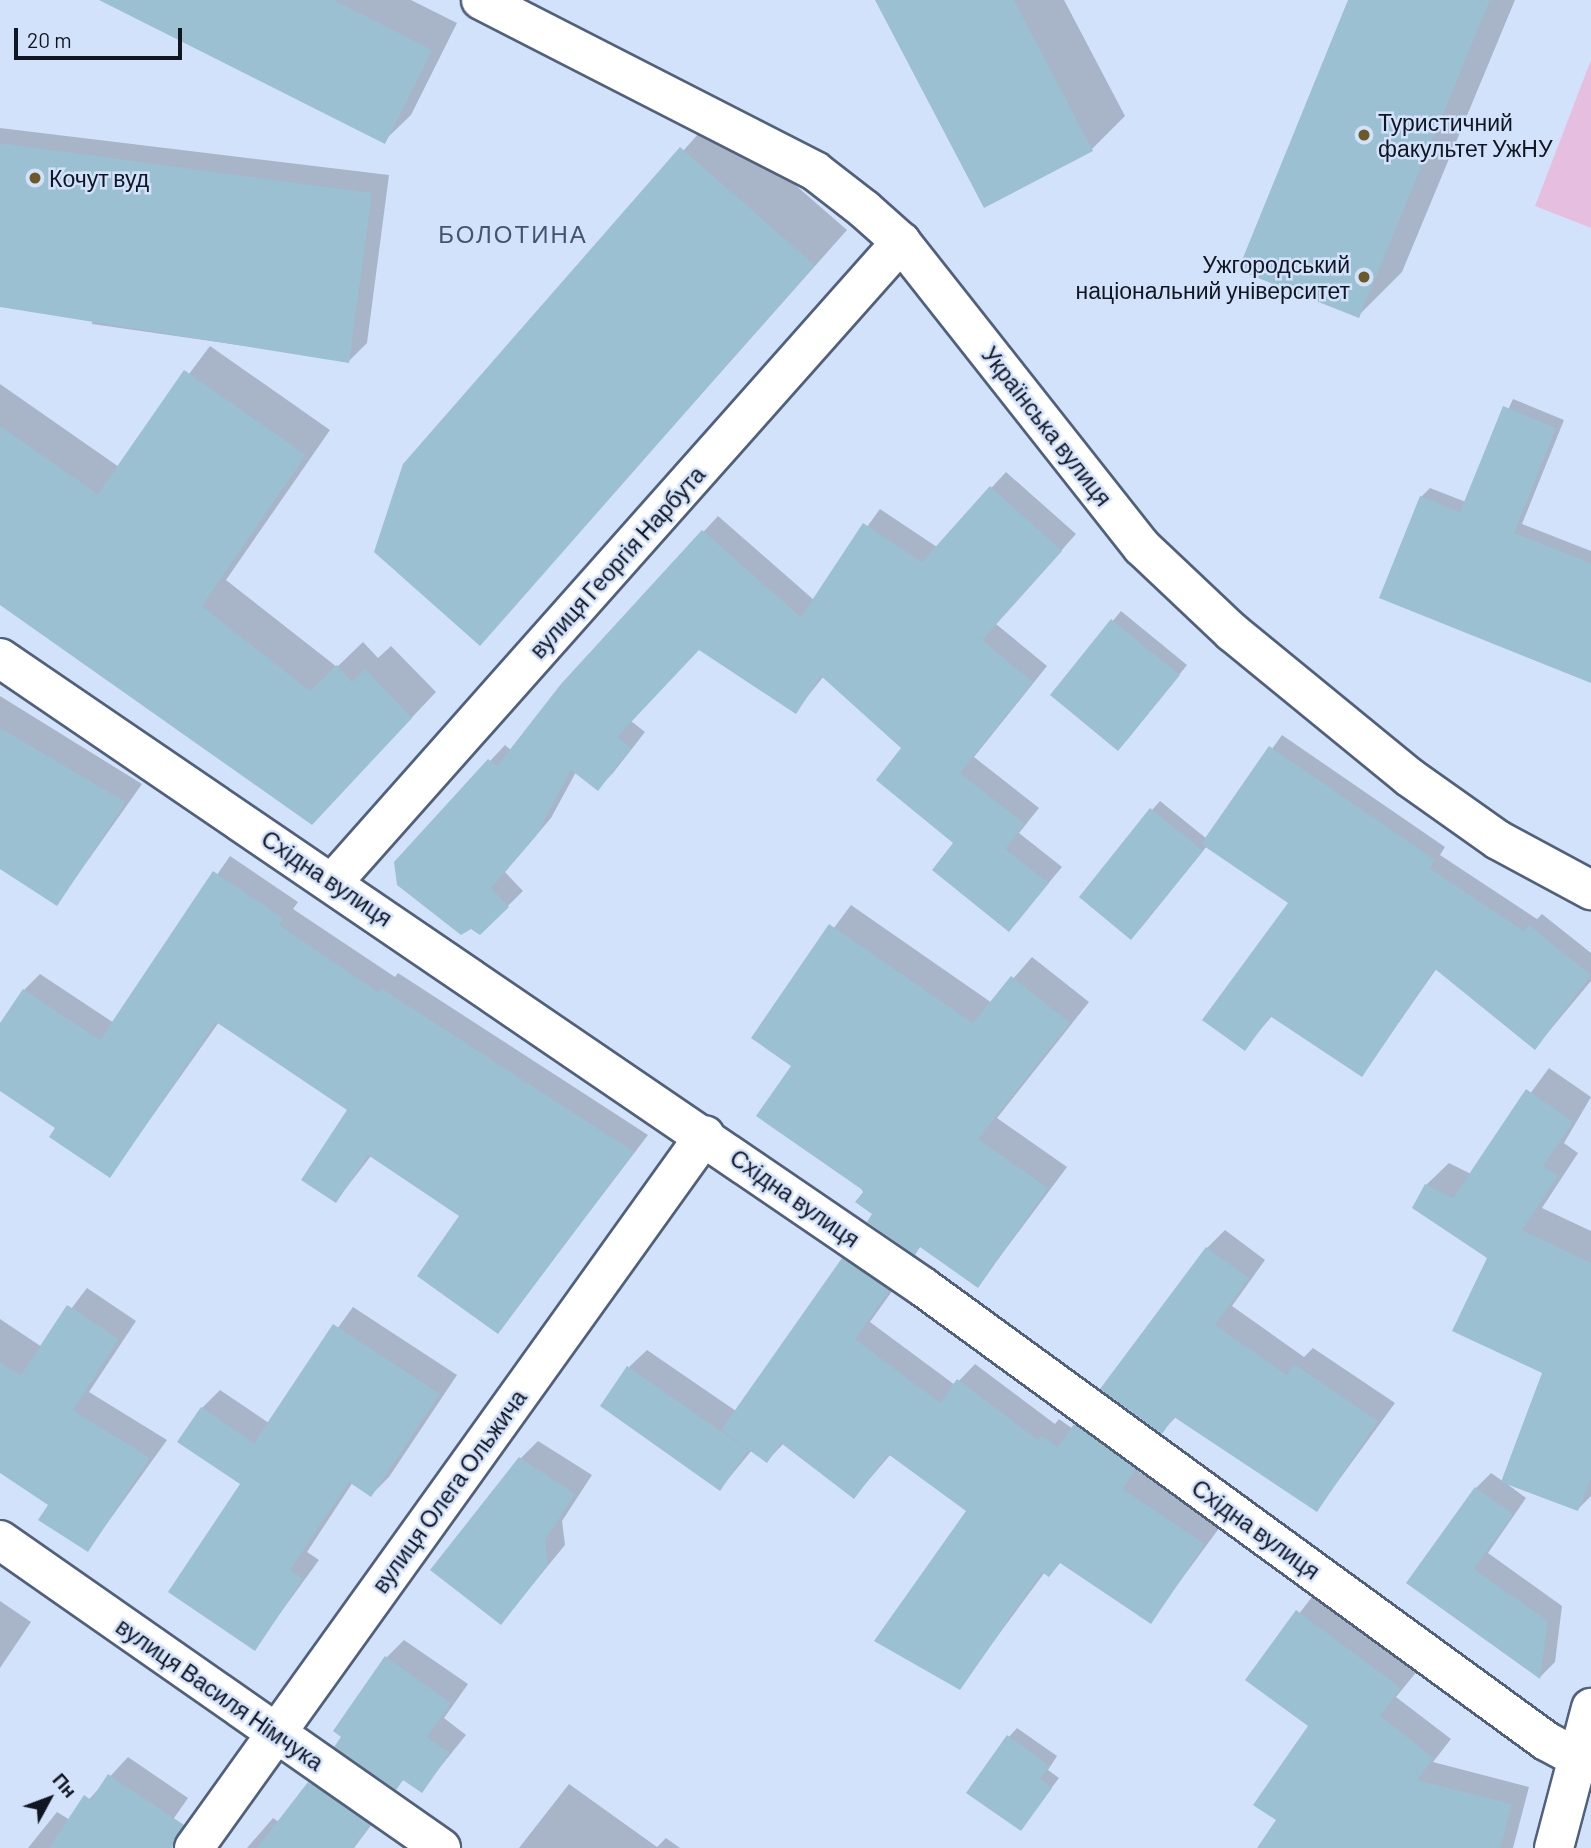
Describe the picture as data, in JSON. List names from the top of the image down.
{
  "streets": {
    "street": [
      "Українська вулиця",
      "вулиця Георгія Нарбута",
      "Східна вулиця",
      "вулиця Олега Ольжича",
      "вулиця Василя Німчука"
    ]
  },
  "crossings": [
    ["Українська вулиця", "вулиця Георгія Нарбута"],
    ["вулиця Георгія Нарбута", "Східна вулиця"],
    ["Східна вулиця", "вулиця Олега Ольжича"],
    ["вулиця Олега Ольжича", "вулиця Василя Німчука"]
  ],
  "districts": ["БОЛОТИНА"],
  "places": ["Туристичний факультет УжНУ", "Кочут вуд", "Ужгородський національний університет"],
  "scale_bar": "20 m",
  "north": "top right"
}
